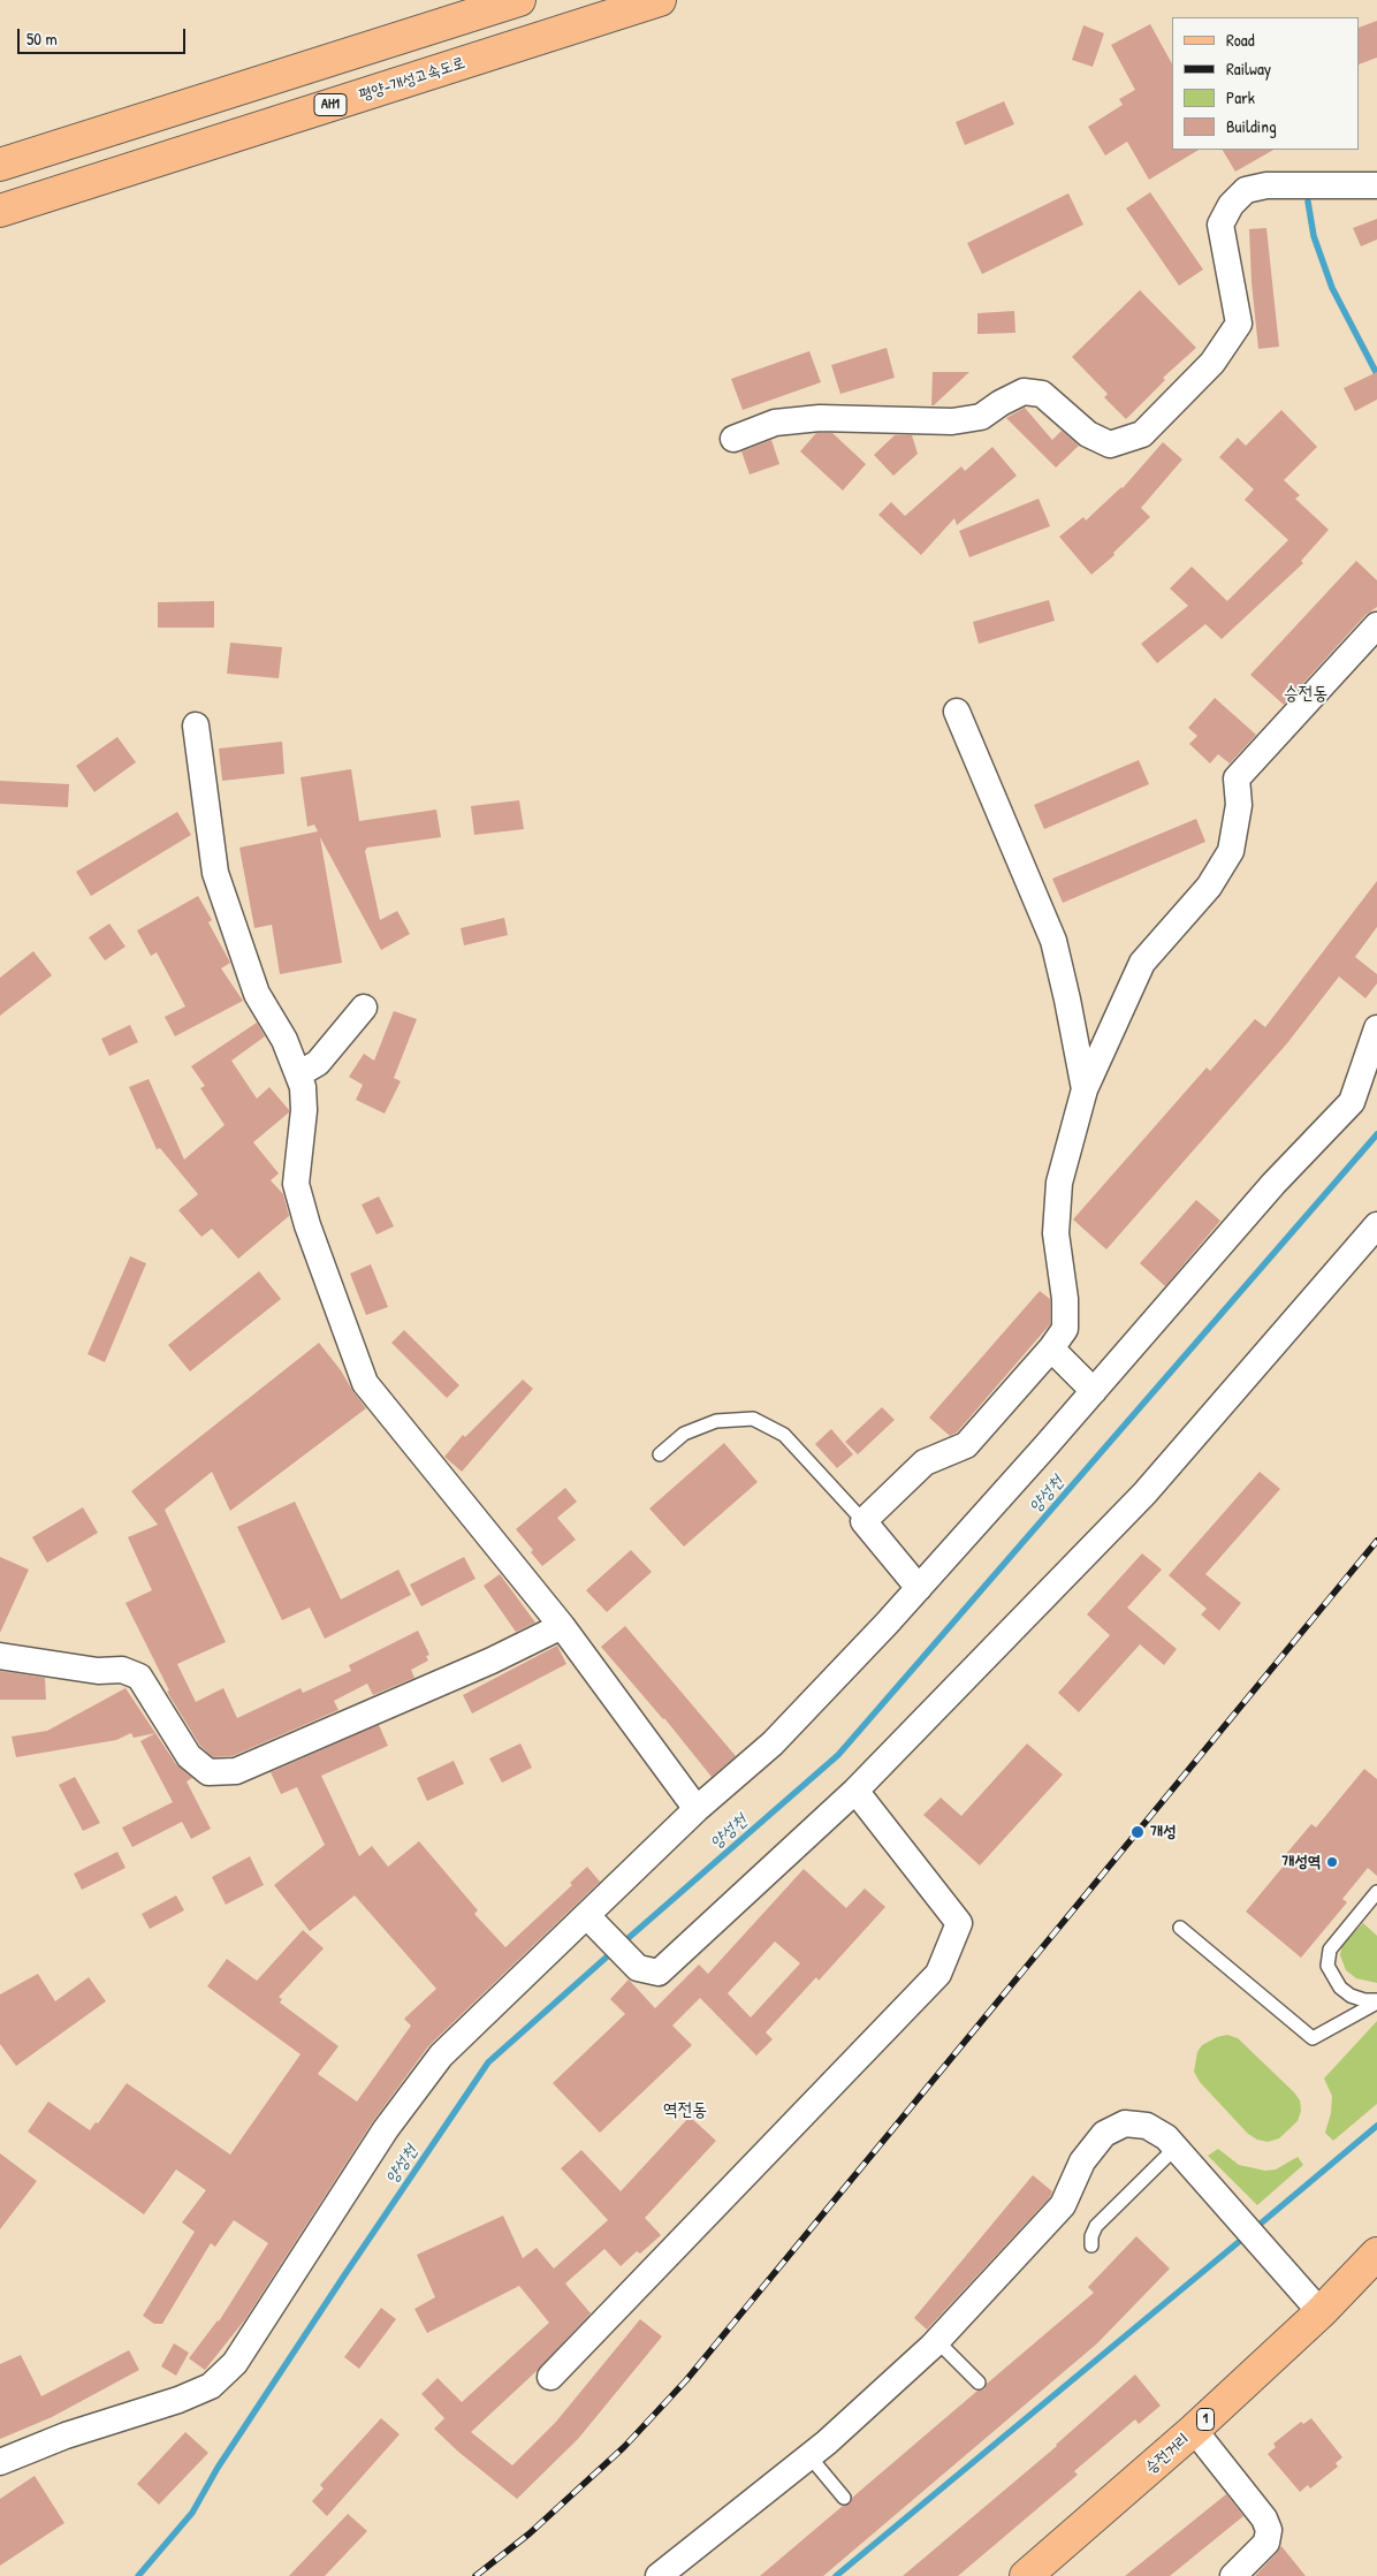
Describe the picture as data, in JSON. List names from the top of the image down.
{
  "streets": {
    "main road": [
      "평양-개성고속도로",
      "AH1",
      "1",
      "승전거리"
    ]
  },
  "districts": ["승전동", "역전동"],
  "water": ["양성천"],
  "places": ["개성", "개성역"],
  "legend": [
    "Road",
    "Railway",
    "Park",
    "Building"
  ],
  "scale_bar": "50 m"
}
